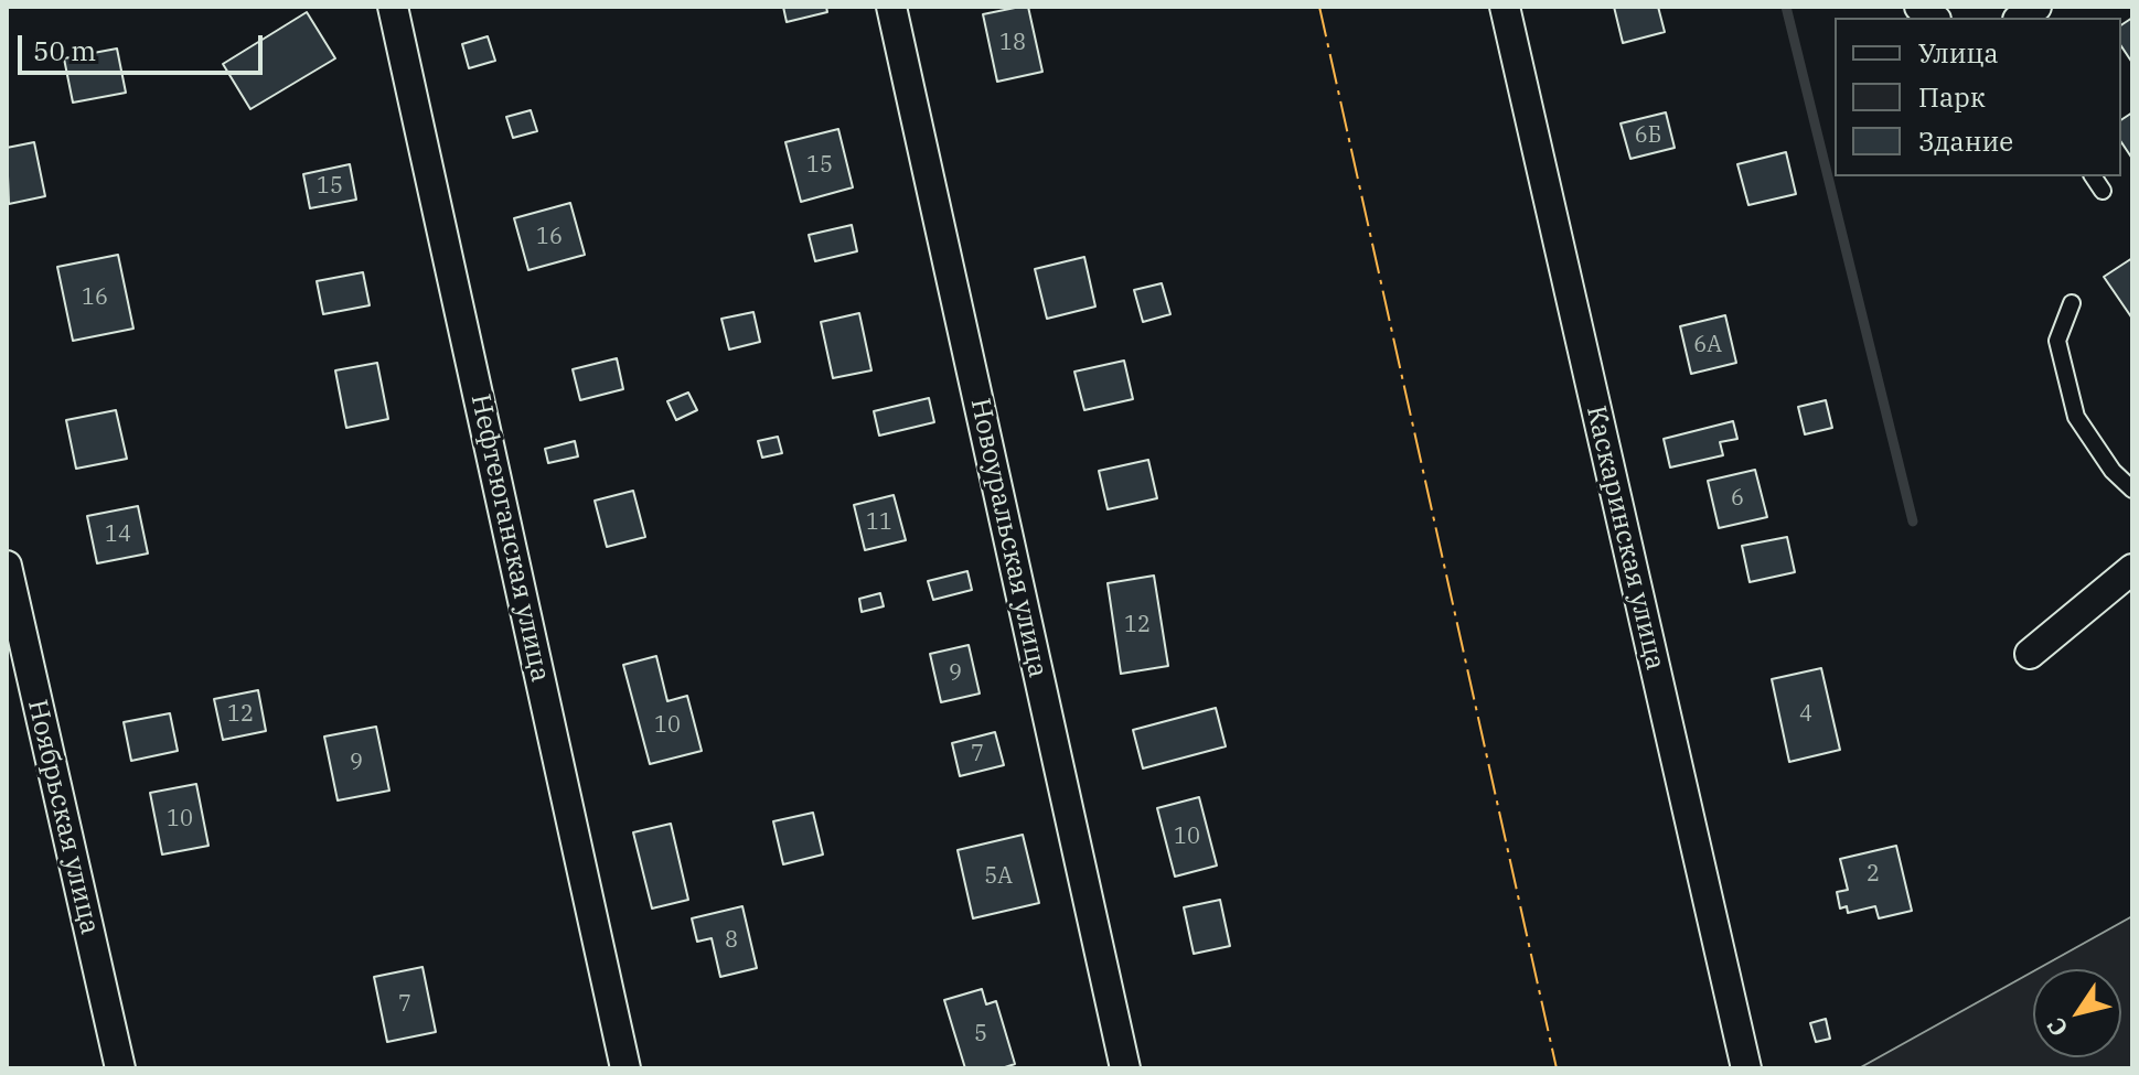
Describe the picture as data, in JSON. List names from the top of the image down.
{
  "streets": {
    "street": [
      "Нефтеюганская улица",
      "Новоуральская улица",
      "Каскаринская улица",
      "Ноябрьская улица"
    ]
  },
  "house_numbers": [
    "18",
    "6Б",
    "15",
    "15",
    "16",
    "16",
    "6А",
    "6",
    "11",
    "14",
    "12",
    "9",
    "12",
    "4",
    "10",
    "7",
    "9",
    "10",
    "10",
    "2",
    "5А",
    "8",
    "7",
    "5"
  ],
  "legend": ["Улица", "Парк", "Здание"],
  "scale_bar": "50 m",
  "north": "bottom left"
}
